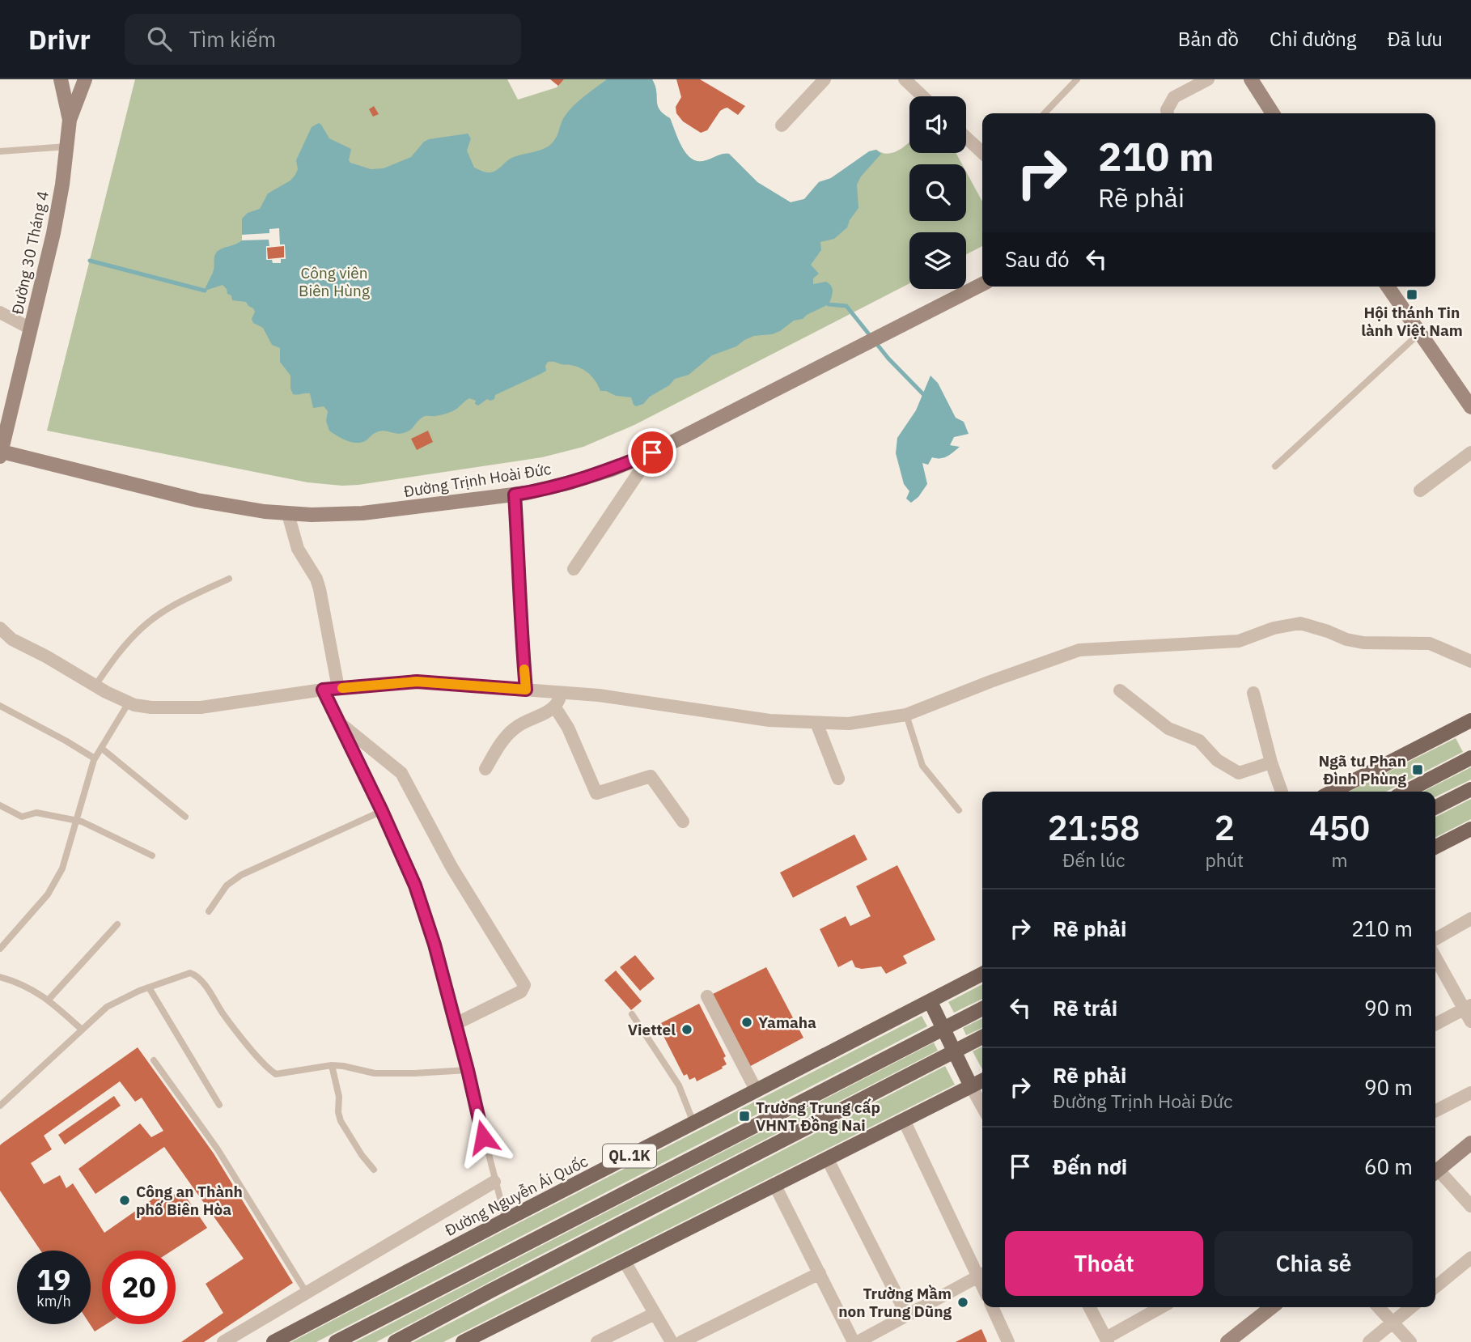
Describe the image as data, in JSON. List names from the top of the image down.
{
  "streets": {
    "main road": ["QL.1K", "Đường Nguyễn Ái Quốc"],
    "street": ["Đường 30 Tháng 4", "Đường Trịnh Hoài Đức"]
  },
  "crossings": [
    ["Đường 30 Tháng 4", "Đường Trịnh Hoài Đức"]
  ],
  "parks": ["Công viên Biên Hùng"],
  "places": {
    "transit": ["Hội thánh Tin lành Việt Nam", "Ngã tư Phan Đình Phùng", "Trường Trung cấp VHNT Đồng Nai"],
    "other": [
      "Yamaha",
      "Viettel",
      "Công an Thành phố Biên Hòa",
      "Trường Mầm non Trung Dũng"
    ]
  },
  "page": {
    "header": "Drivr",
    "search": "Tìm kiếm",
    "nav": ["Bản đồ", "Chỉ đường", "Đã lưu"],
    "turn": ["210 m", "Rẽ phải"],
    "then": "Sau đó",
    "eta": [
      "21:58",
      "Đến lúc",
      "2",
      "phút",
      "450",
      "m"
    ],
    "list": [
      {
        "name": "Rẽ phải",
        "value": "210 m"
      },
      {
        "name": "Rẽ trái",
        "value": "90 m"
      },
      {
        "name": "Rẽ phải",
        "note": "Đường Trịnh Hoài Đức",
        "value": "90 m"
      },
      {
        "name": "Đến nơi",
        "value": "60 m"
      }
    ],
    "buttons": ["Thoát", "Chia sẻ"],
    "speed": "19 km/h",
    "limit": "20"
  }
}
